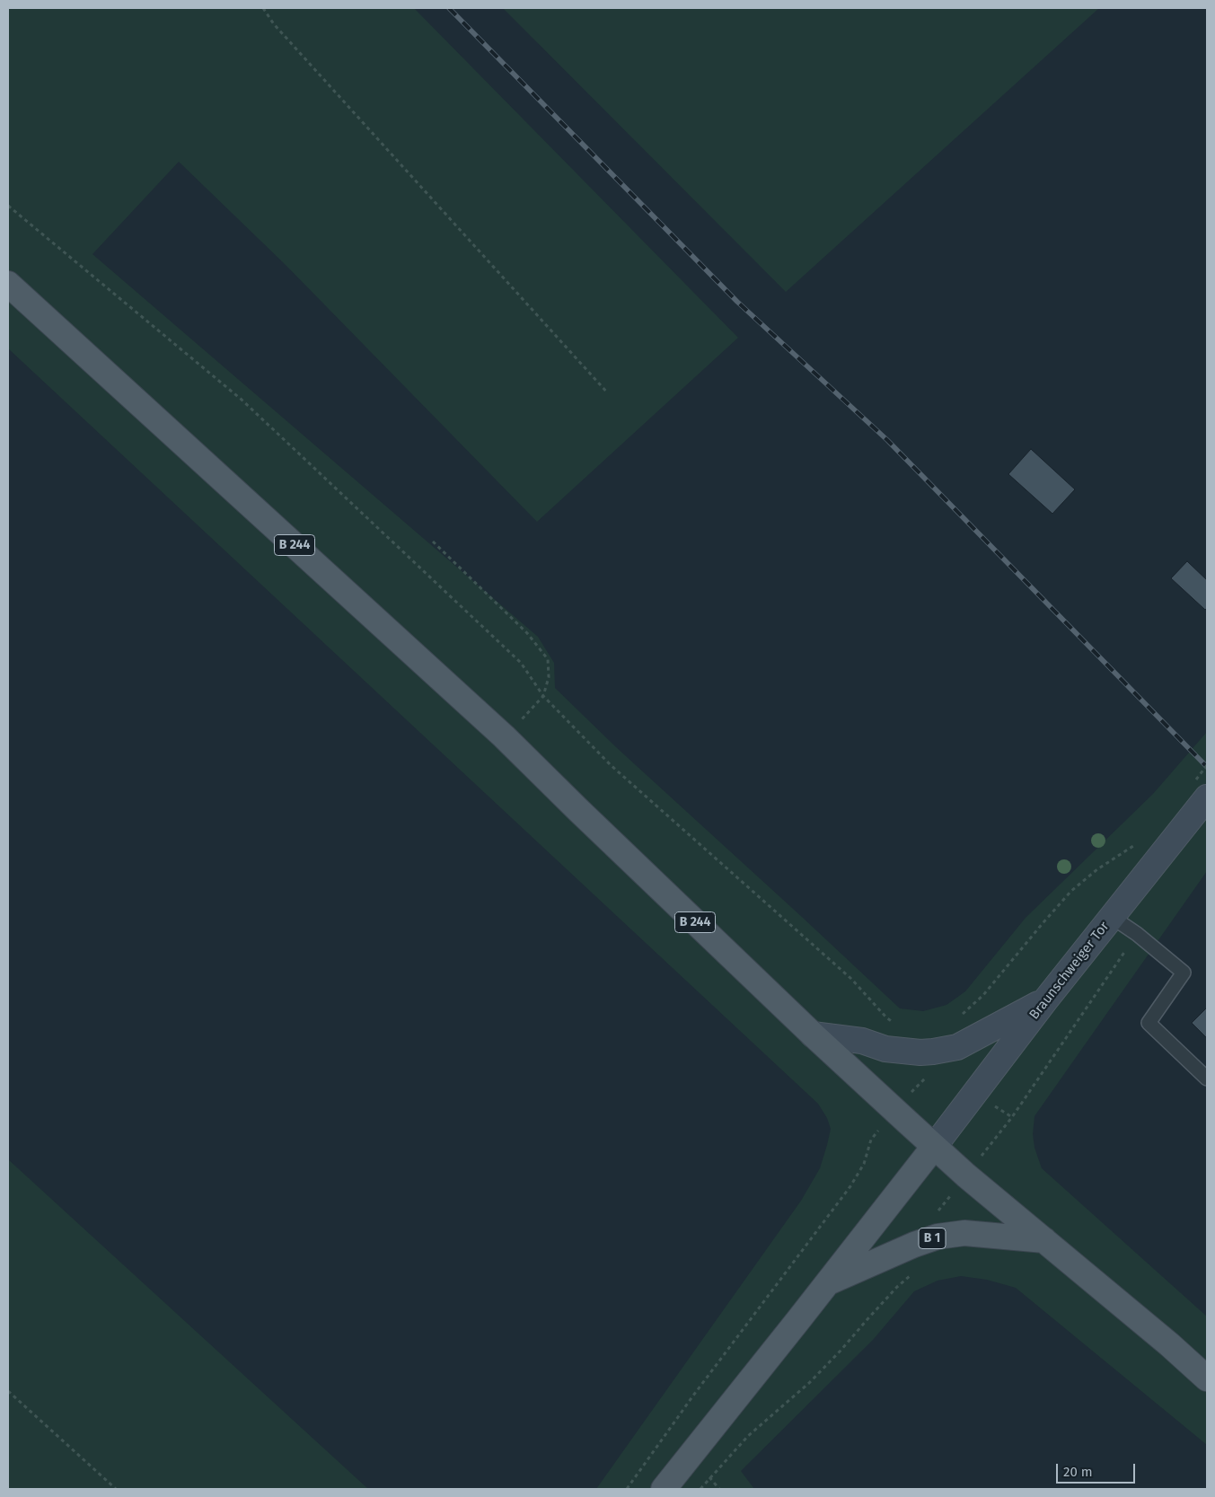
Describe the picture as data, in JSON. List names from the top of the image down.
{
  "streets": {
    "main road": ["B 244", "Braunschweiger Tor", "B 1"]
  },
  "crossings": [
    ["B 244", "Braunschweiger Tor"],
    ["B 244", "B 1"],
    ["Braunschweiger Tor", "B 1"]
  ],
  "scale_bar": "20 m"
}
